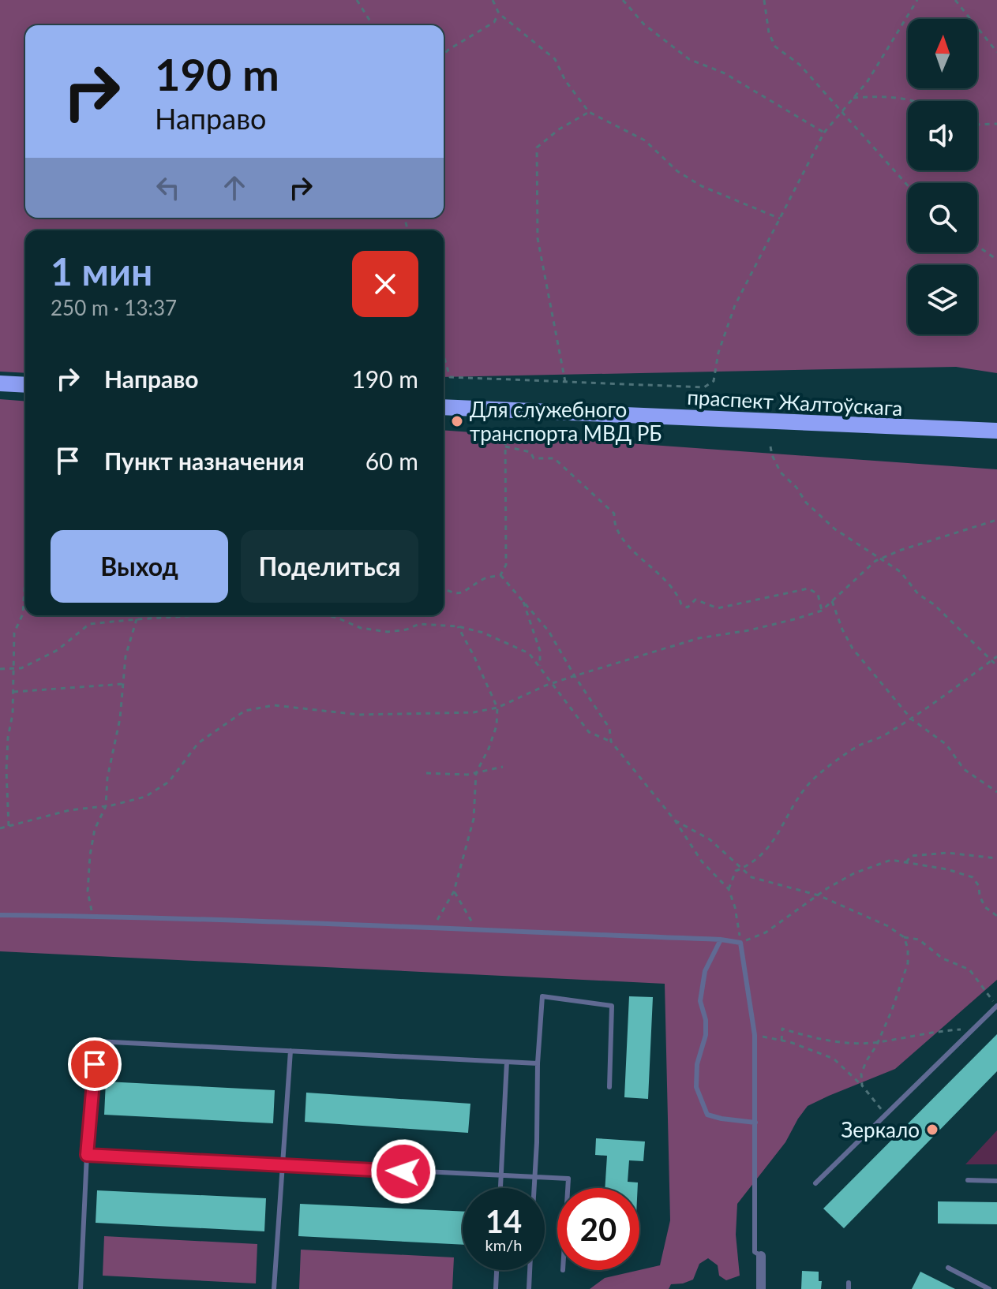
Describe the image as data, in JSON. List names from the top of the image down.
{
  "streets": {
    "main road": ["праспект Жалтоўскага"]
  },
  "places": ["Для служебного транспорта МВД РБ", "Зеркало"],
  "north": "top",
  "page": {
    "turn": ["190 m", "Направо"],
    "heading": ["1 мин", "250 m · 13:37"],
    "list": [
      {
        "name": "Направо",
        "value": "190 m"
      },
      {
        "name": "Пункт назначения",
        "value": "60 m"
      }
    ],
    "buttons": ["Выход", "Поделиться"],
    "speed": "14 km/h",
    "limit": "20"
  }
}
